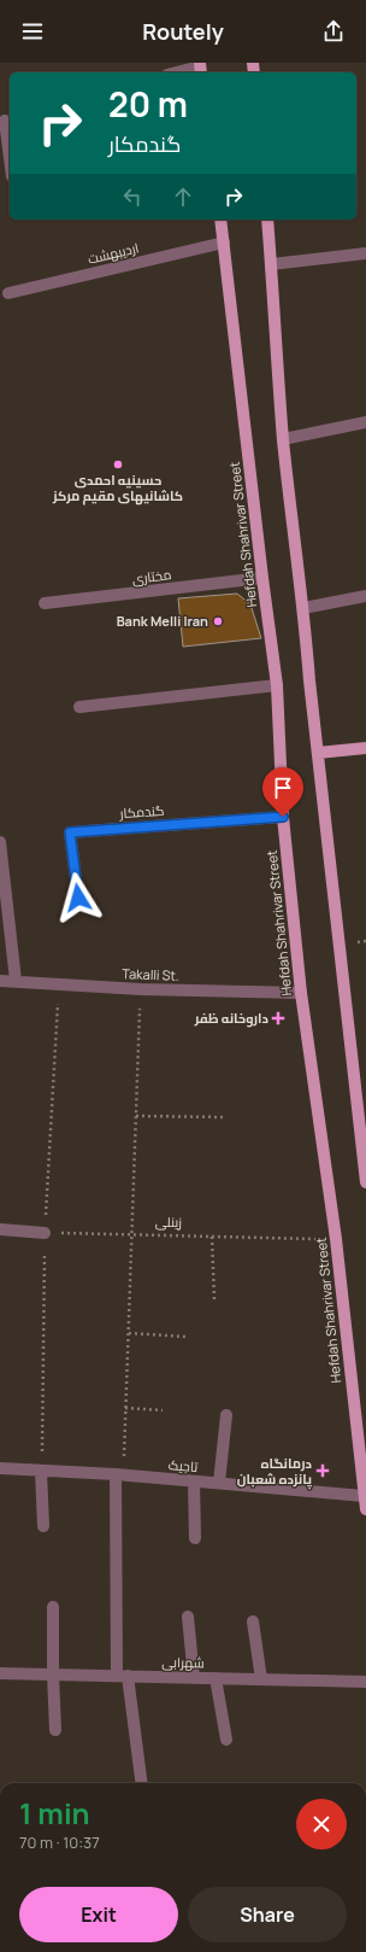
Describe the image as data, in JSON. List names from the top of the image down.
{
  "streets": {
    "main road": ["Hefdah Shahrivar Street"],
    "street": [
      "اردیبهشت",
      "مختاری",
      "گندمکار",
      "Takalli St.",
      "تاجیک",
      "شهرابی"
    ],
    "path": ["زینلی"]
  },
  "crossings": [
    ["اردیبهشت", "Hefdah Shahrivar Street"],
    ["Hefdah Shahrivar Street", "مختاری"],
    ["Hefdah Shahrivar Street", "گندمکار"],
    ["Hefdah Shahrivar Street", "Takalli St."],
    ["Hefdah Shahrivar Street", "زینلی"],
    ["Hefdah Shahrivar Street", "تاجیک"]
  ],
  "places": {
    "other": ["حسینیه احمدی کاشانیهای مقیم مرکز", "Bank Melli Iran"],
    "health": ["داروخانه ظفر", "درمانگاه پانزده شعبان"]
  },
  "page": {
    "header": "Routely",
    "turn": ["20 m", "گندمکار"],
    "heading": ["1 min", "70 m · 10:37"],
    "buttons": ["Exit", "Share"]
  }
}
